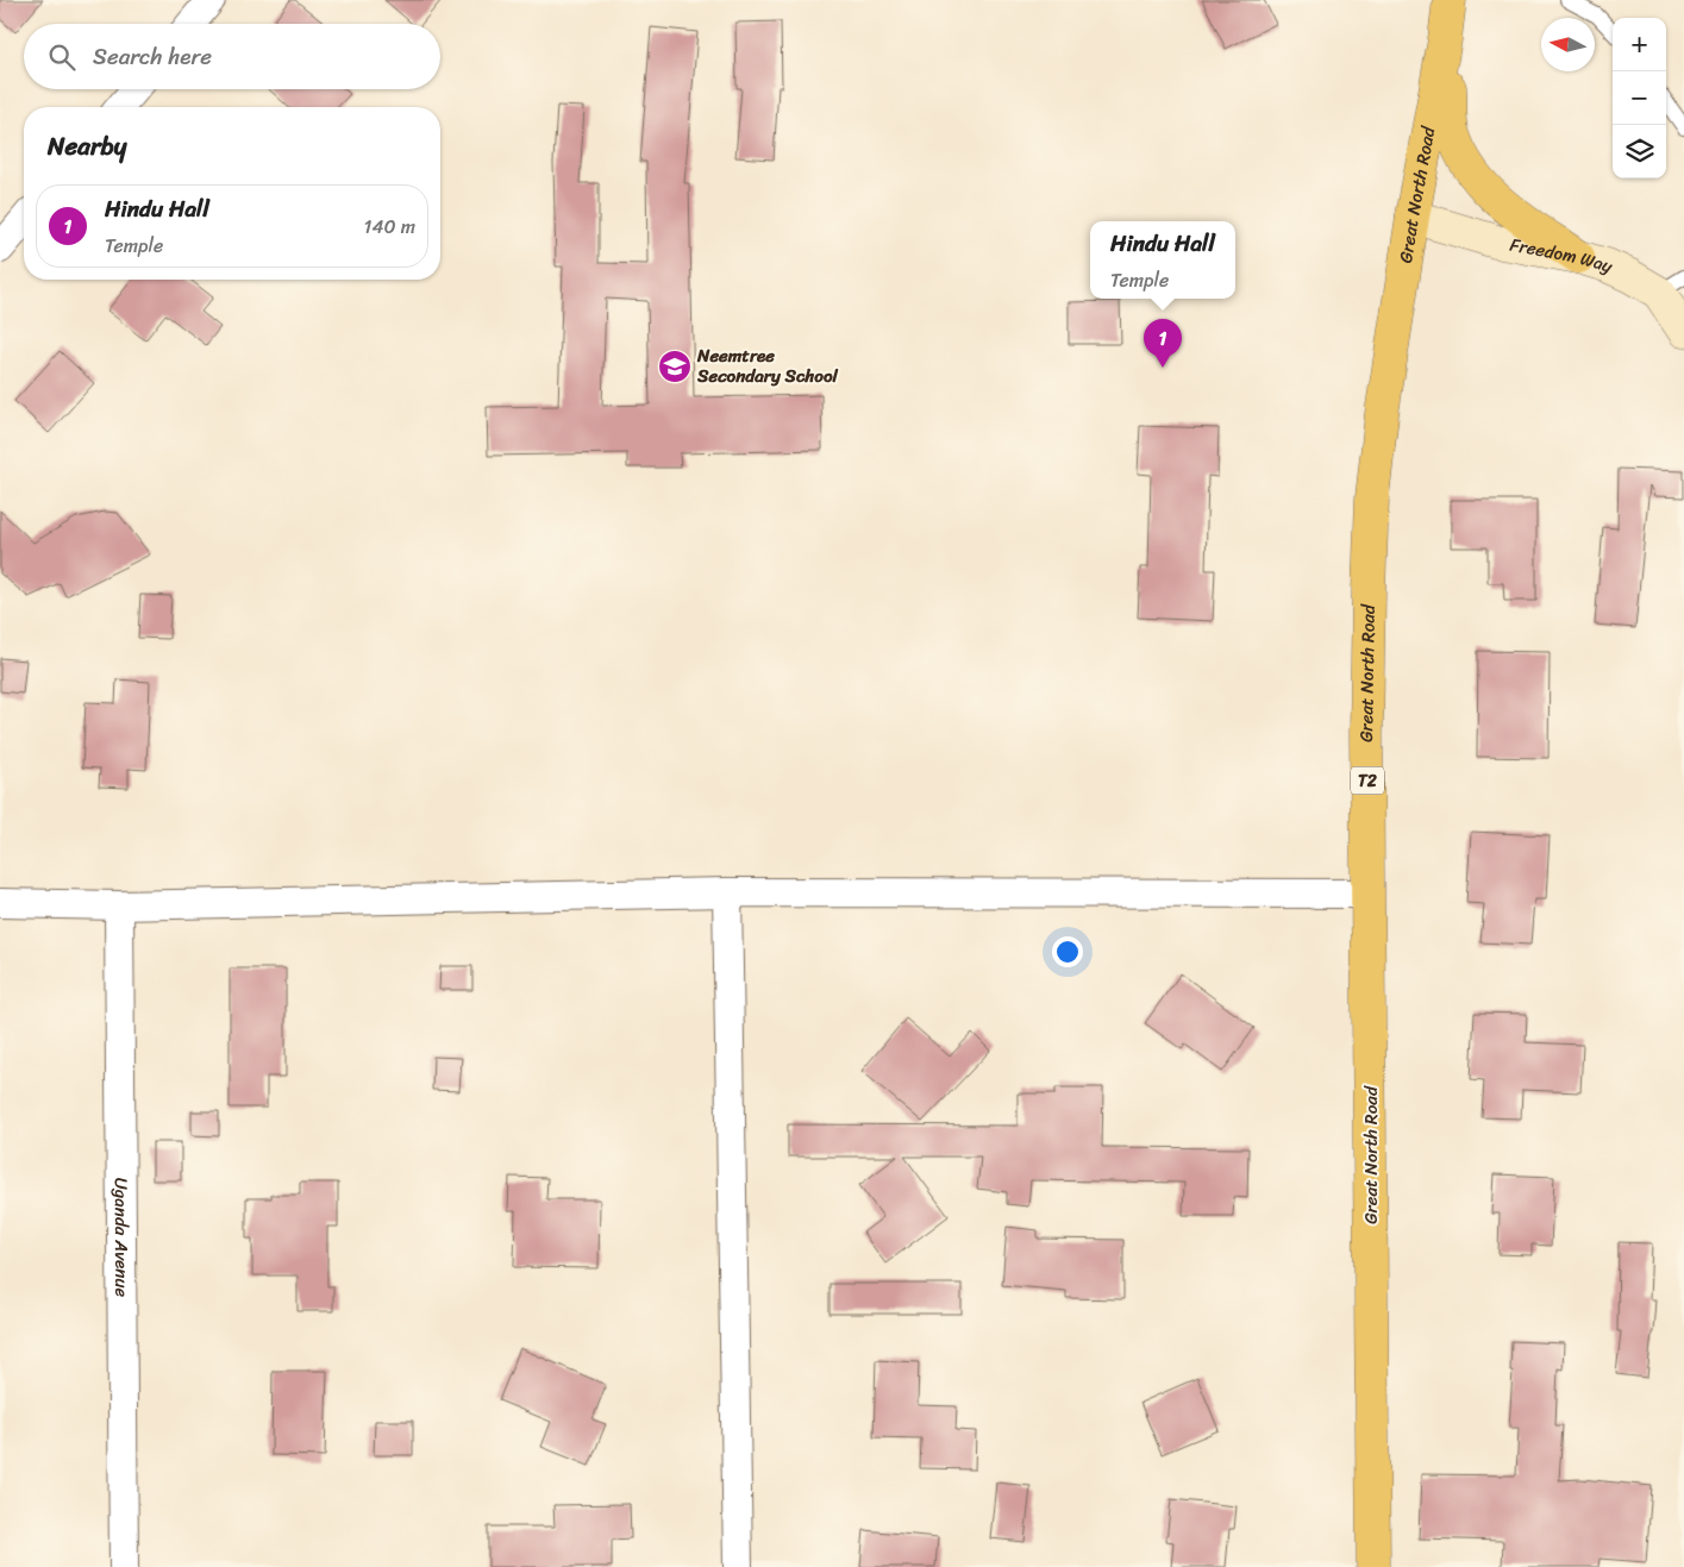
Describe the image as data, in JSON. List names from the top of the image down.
{
  "streets": {
    "highway": ["Great North Road", "T2"],
    "main road": ["Freedom Way"],
    "street": ["Uganda Avenue"]
  },
  "crossings": [
    ["Great North Road", "Freedom Way"]
  ],
  "places": {
    "school or university": ["Neemtree Secondary School"]
  },
  "north": "left",
  "page": {
    "map_buttons": ["+", "−"],
    "search": "Search here",
    "heading": "Nearby",
    "list": [
      {
        "mark": "1",
        "name": "Hindu Hall",
        "note": "Temple",
        "value": "140 m"
      }
    ],
    "popup": ["Hindu Hall", "Temple"],
    "pins": "1"
  }
}
